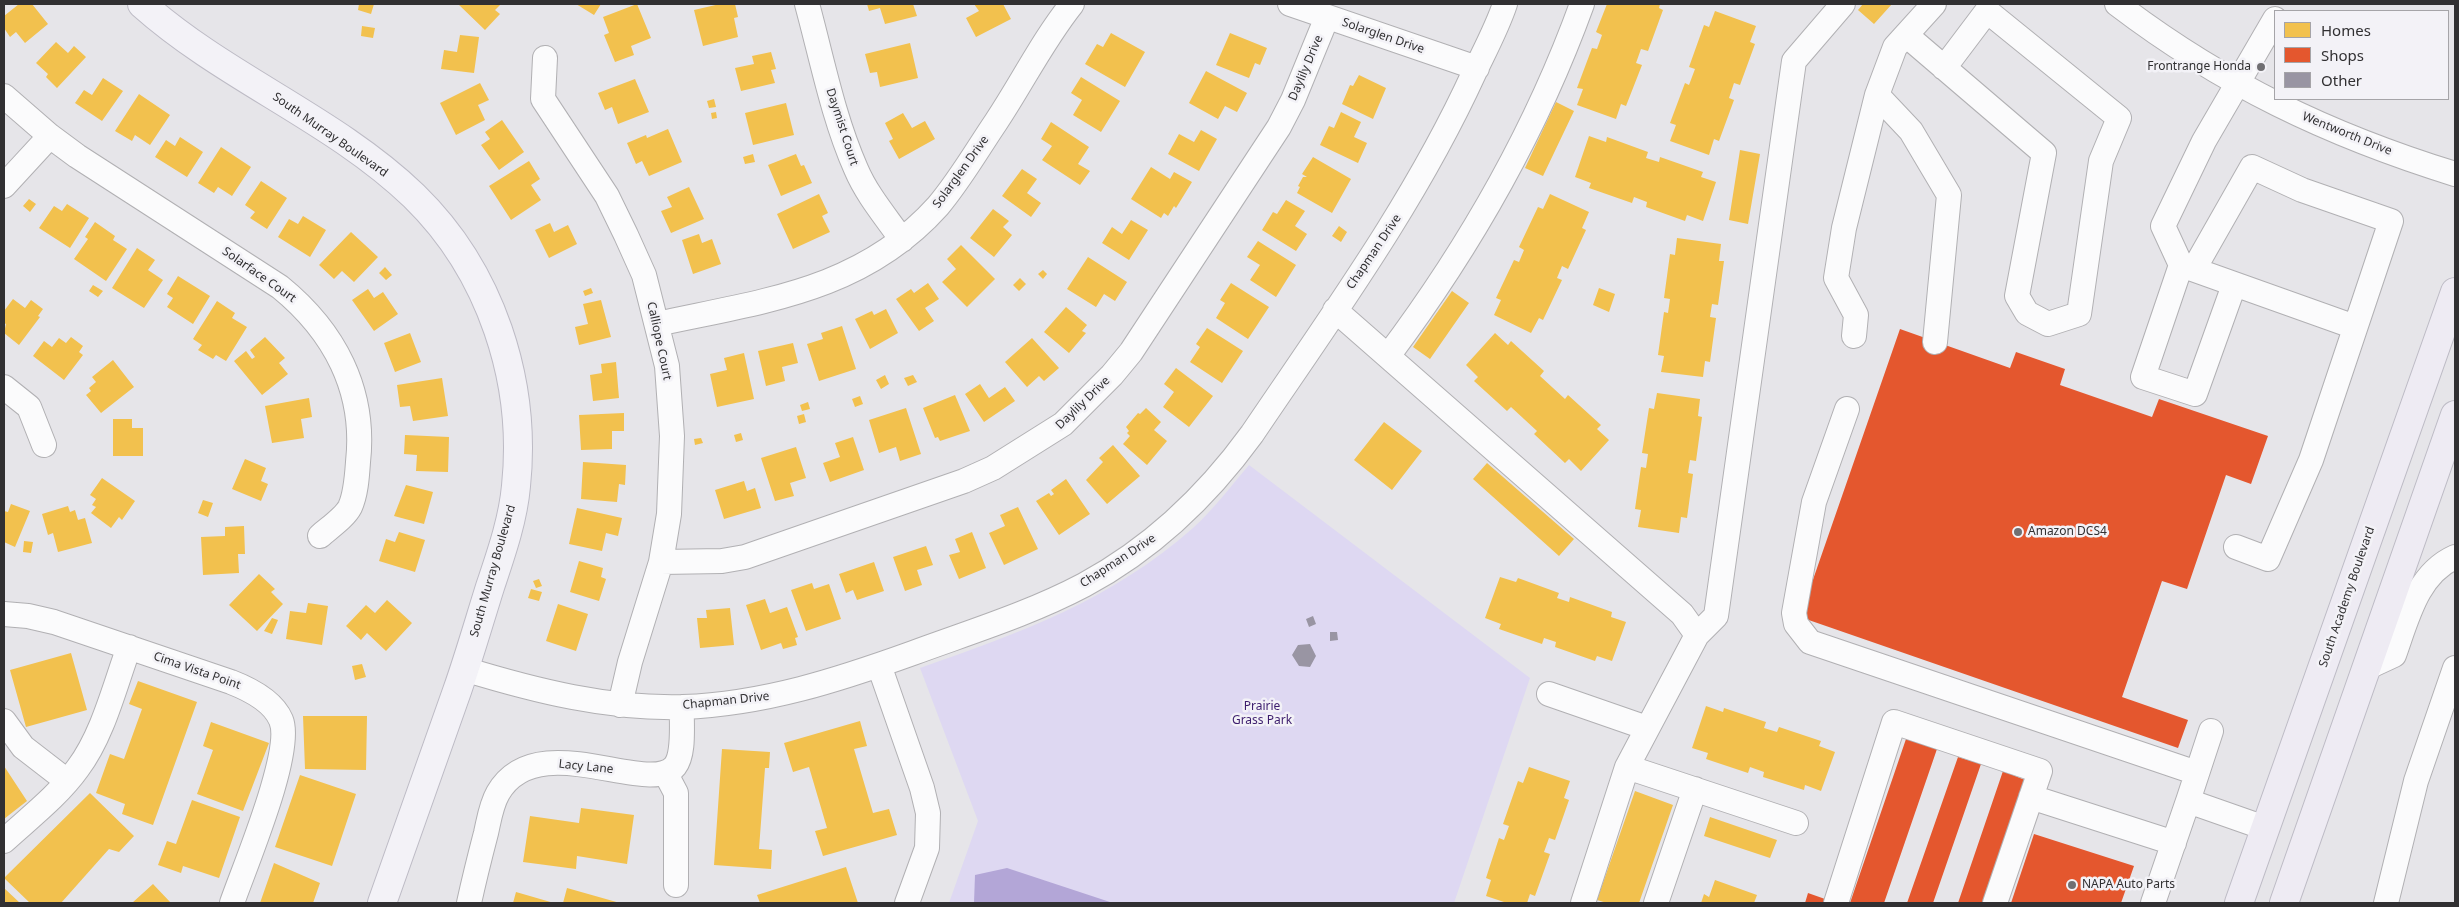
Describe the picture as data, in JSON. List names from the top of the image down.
{
  "streets": {
    "highway": ["South Academy Boulevard"],
    "main road": ["South Murray Boulevard"],
    "street": [
      "Solarglen Drive",
      "Daylily Drive",
      "Daymist Court",
      "Wentworth Drive",
      "Chapman Drive",
      "Solarface Court",
      "Calliope Court",
      "Cima Vista Point",
      "Lacy Lane"
    ]
  },
  "crossings": [
    ["Solarglen Drive", "Daylily Drive"],
    ["Solarglen Drive", "Daymist Court"],
    ["Solarglen Drive", "Chapman Drive"],
    ["Solarglen Drive", "Calliope Court"],
    ["Daylily Drive", "Calliope Court"],
    ["South Murray Boulevard", "Chapman Drive"],
    ["Chapman Drive", "Calliope Court"]
  ],
  "parks": ["Prairie Grass Park"],
  "places": ["Frontrange Honda", "Amazon DCS4", "NAPA Auto Parts"],
  "legend": ["Homes", "Shops", "Other"]
}
